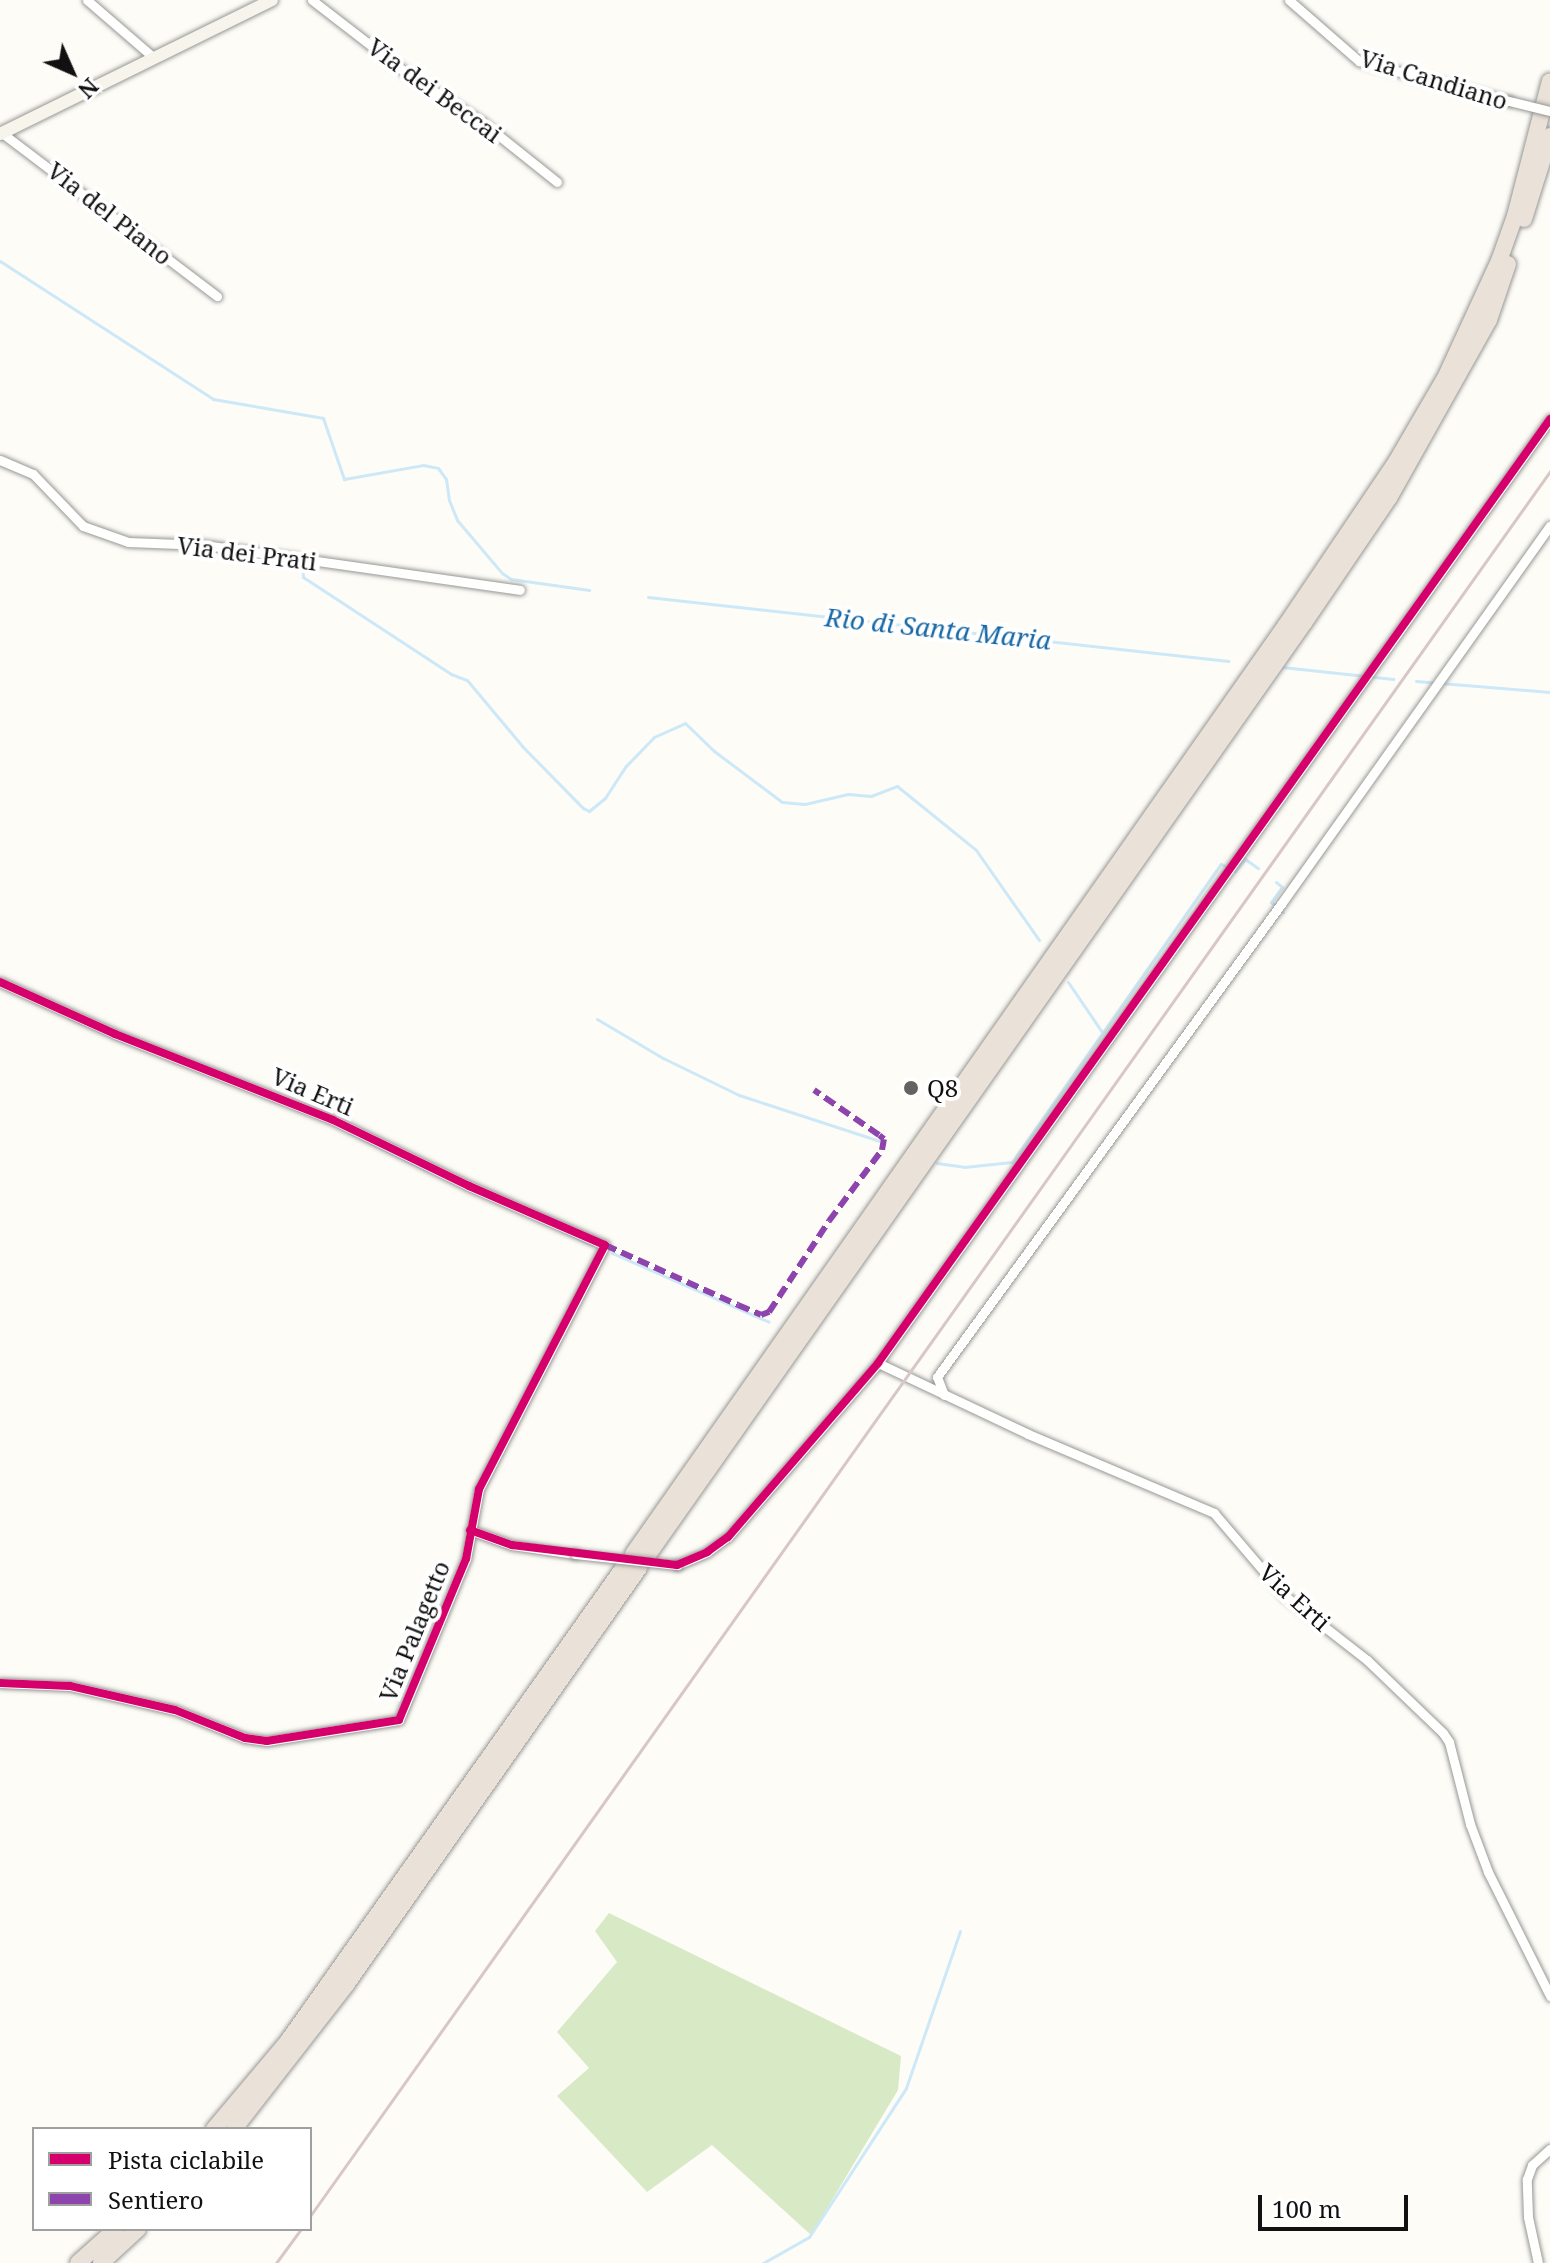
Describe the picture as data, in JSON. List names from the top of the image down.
{
  "streets": {
    "street": [
      "Via Candiano",
      "Via dei Beccai",
      "Via del Piano",
      "Via dei Prati",
      "Via Erti",
      "Via Palagetto"
    ]
  },
  "crossings": [
    ["Via Erti", "Via Palagetto"]
  ],
  "water": ["Rio di Santa Maria"],
  "places": ["Q8"],
  "legend": ["Pista ciclabile", "Sentiero"],
  "scale_bar": "100 m",
  "north": "bottom right"
}
